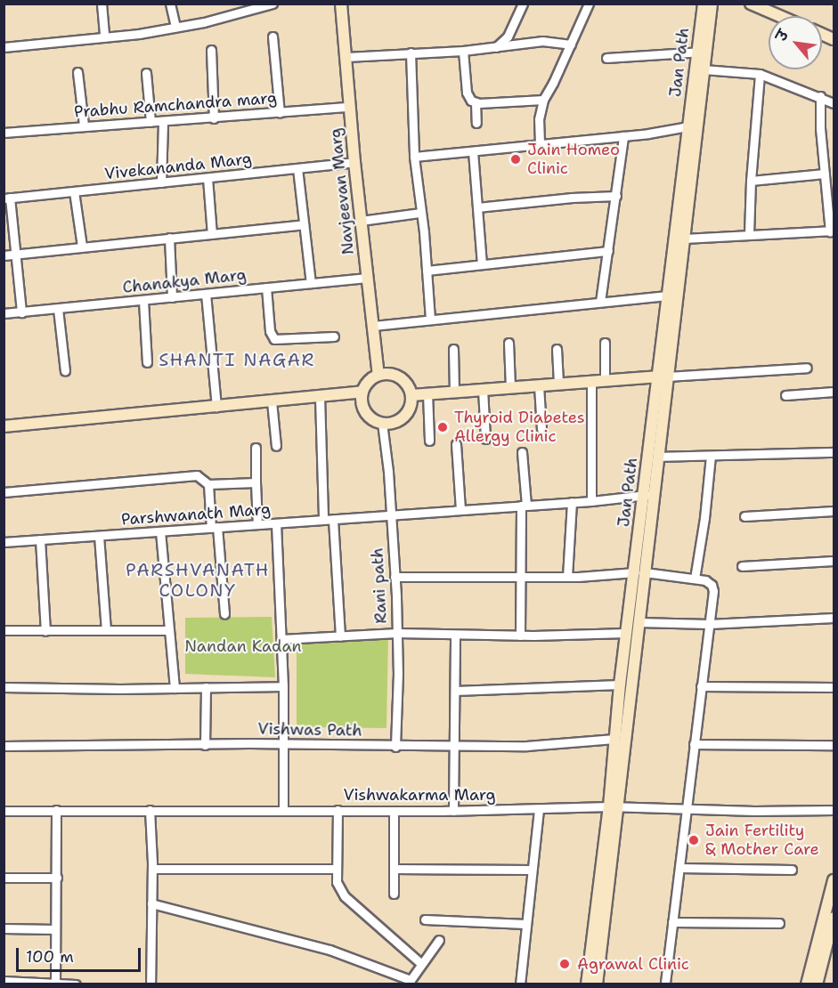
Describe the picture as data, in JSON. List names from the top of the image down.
{
  "streets": {
    "street": [
      "Jan Path",
      "Prabhu Ramchandra marg",
      "Vivekananda Marg",
      "Navjeevan Marg",
      "Chanakya Marg",
      "Parshwanath Marg",
      "Rani path",
      "Vishwas Path",
      "Vishwakarma Marg"
    ]
  },
  "crossings": [
    ["Jan Path", "Parshwanath Marg"],
    ["Jan Path", "Vishwas Path"],
    ["Jan Path", "Vishwakarma Marg"],
    ["Prabhu Ramchandra marg", "Navjeevan Marg"],
    ["Vivekananda Marg", "Navjeevan Marg"],
    ["Navjeevan Marg", "Chanakya Marg"],
    ["Navjeevan Marg", "Rani path"],
    ["Parshwanath Marg", "Rani path"],
    ["Rani path", "Vishwas Path"]
  ],
  "districts": ["SHANTI NAGAR", "PARSHVANATH COLONY"],
  "parks": ["Nandan Kadan"],
  "places": [
    "Jain Homeo Clinic",
    "Thyroid Diabetes Allergy Clinic",
    "Jain Fertility & Mother Care",
    "Agrawal Clinic"
  ],
  "scale_bar": "100 m",
  "north": "top left"
}
